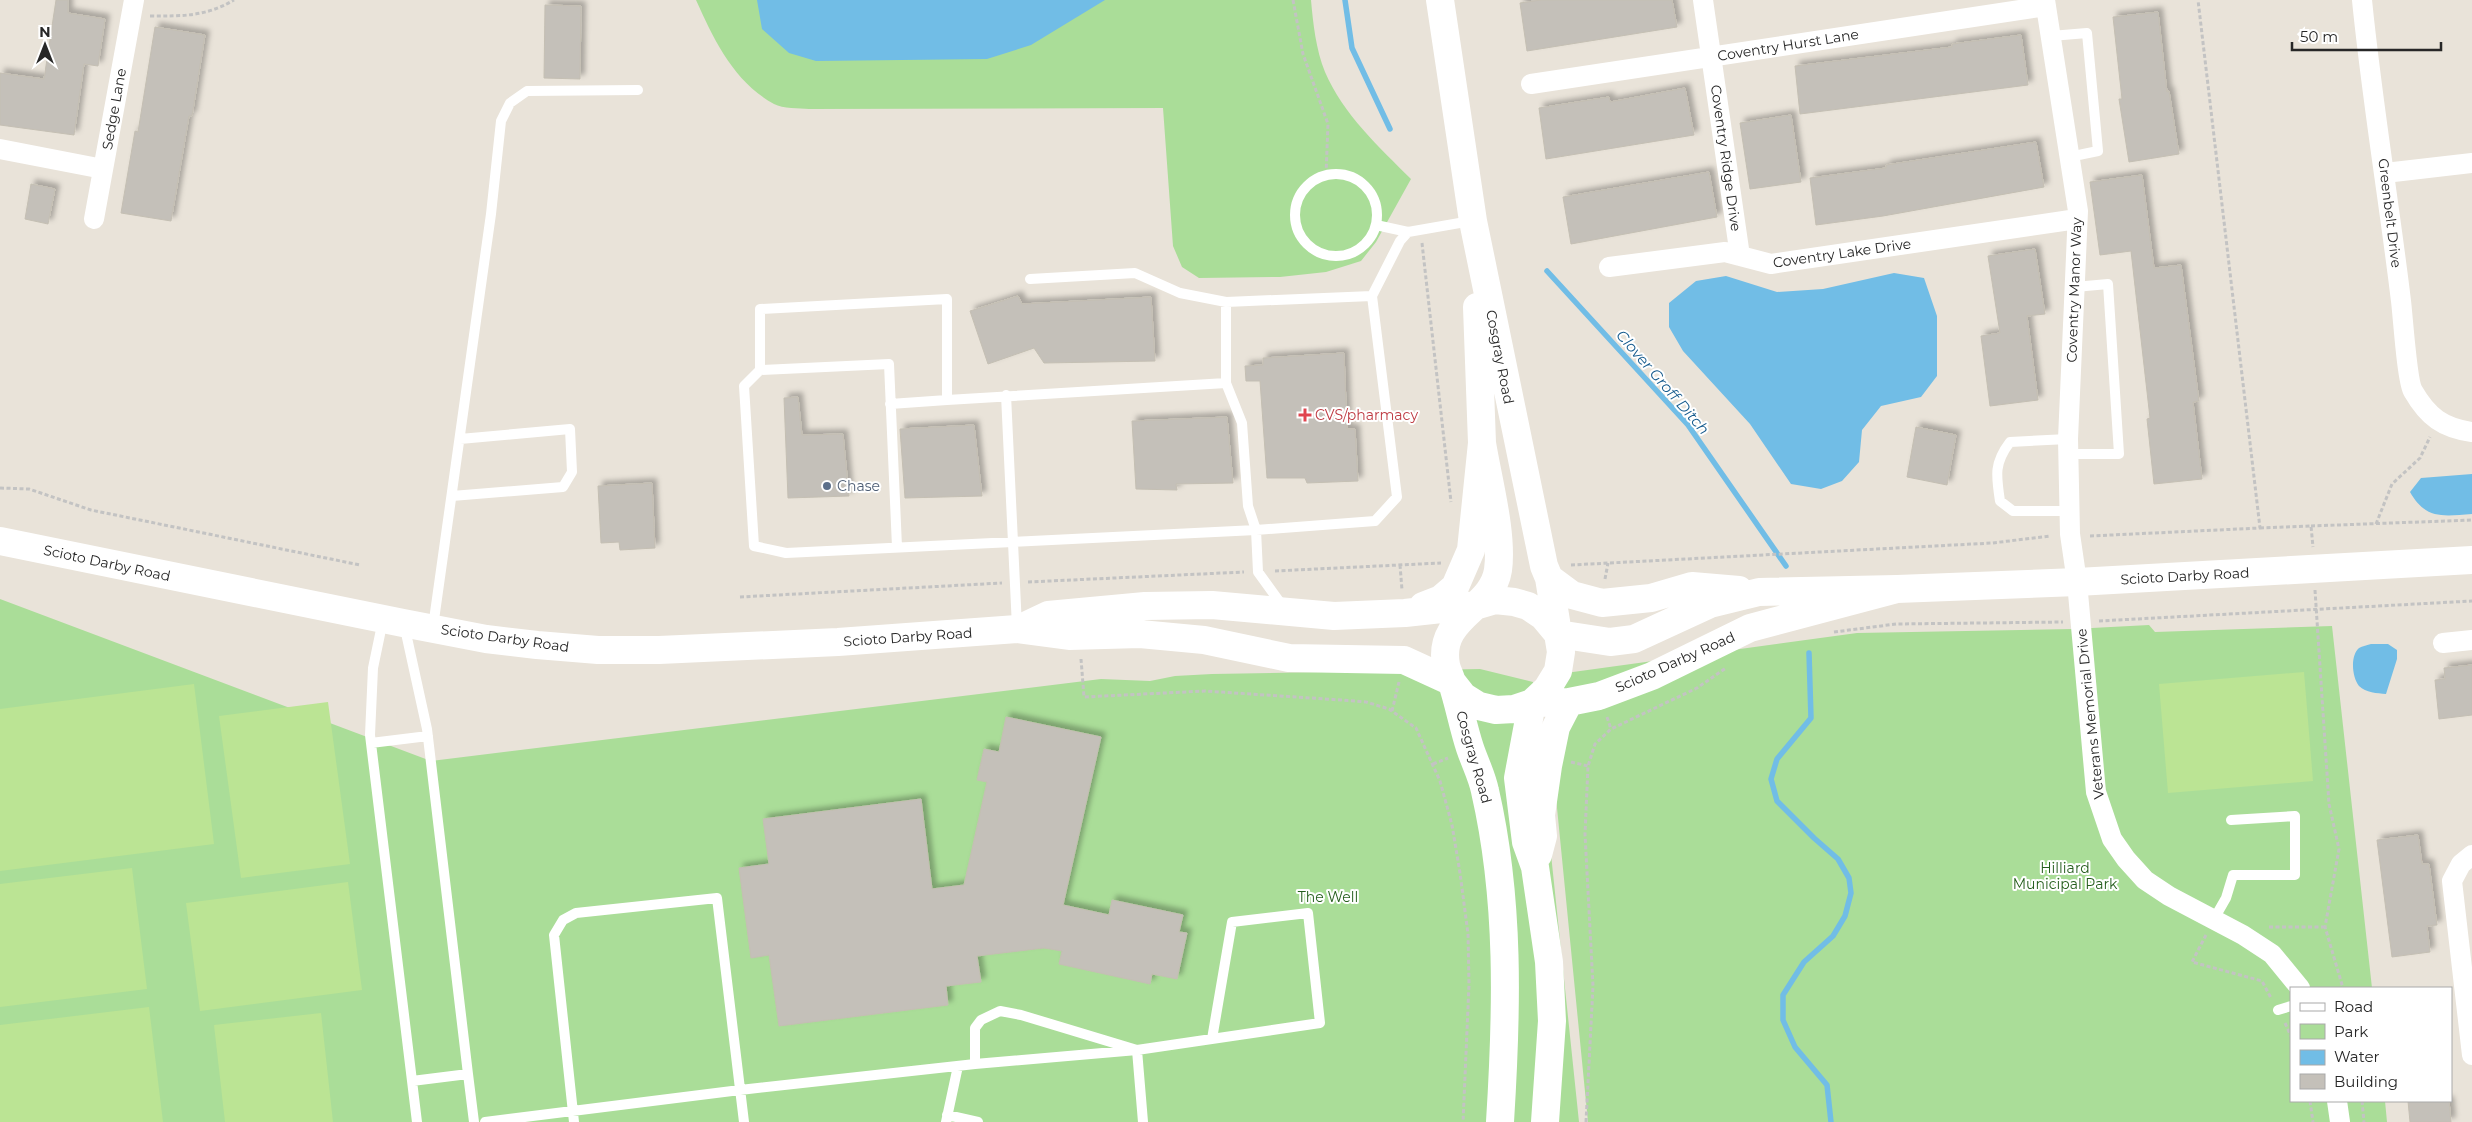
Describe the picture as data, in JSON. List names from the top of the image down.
{
  "streets": {
    "main road": ["Cosgray Road", "Scioto Darby Road"],
    "street": [
      "Coventry Hurst Lane",
      "Sedge Lane",
      "Coventry Ridge Drive",
      "Greenbelt Drive",
      "Coventry Lake Drive",
      "Coventry Manor Way",
      "Veterans Memorial Drive"
    ]
  },
  "crossings": [
    ["Coventry Hurst Lane", "Coventry Ridge Drive"],
    ["Coventry Hurst Lane", "Coventry Manor Way"],
    ["Coventry Ridge Drive", "Coventry Lake Drive"],
    ["Coventry Lake Drive", "Coventry Manor Way"],
    ["Coventry Manor Way", "Scioto Darby Road"],
    ["Coventry Manor Way", "Veterans Memorial Drive"],
    ["Cosgray Road", "Scioto Darby Road"],
    ["Scioto Darby Road", "Veterans Memorial Drive"]
  ],
  "water": ["Clover Groff Ditch"],
  "parks": ["Hilliard Municipal Park", "The Well"],
  "places": {
    "health": ["CVS/pharmacy"],
    "other": ["Chase"]
  },
  "legend": [
    "Road",
    "Park",
    "Water",
    "Building"
  ],
  "scale_bar": "50 m",
  "north": "top"
}
